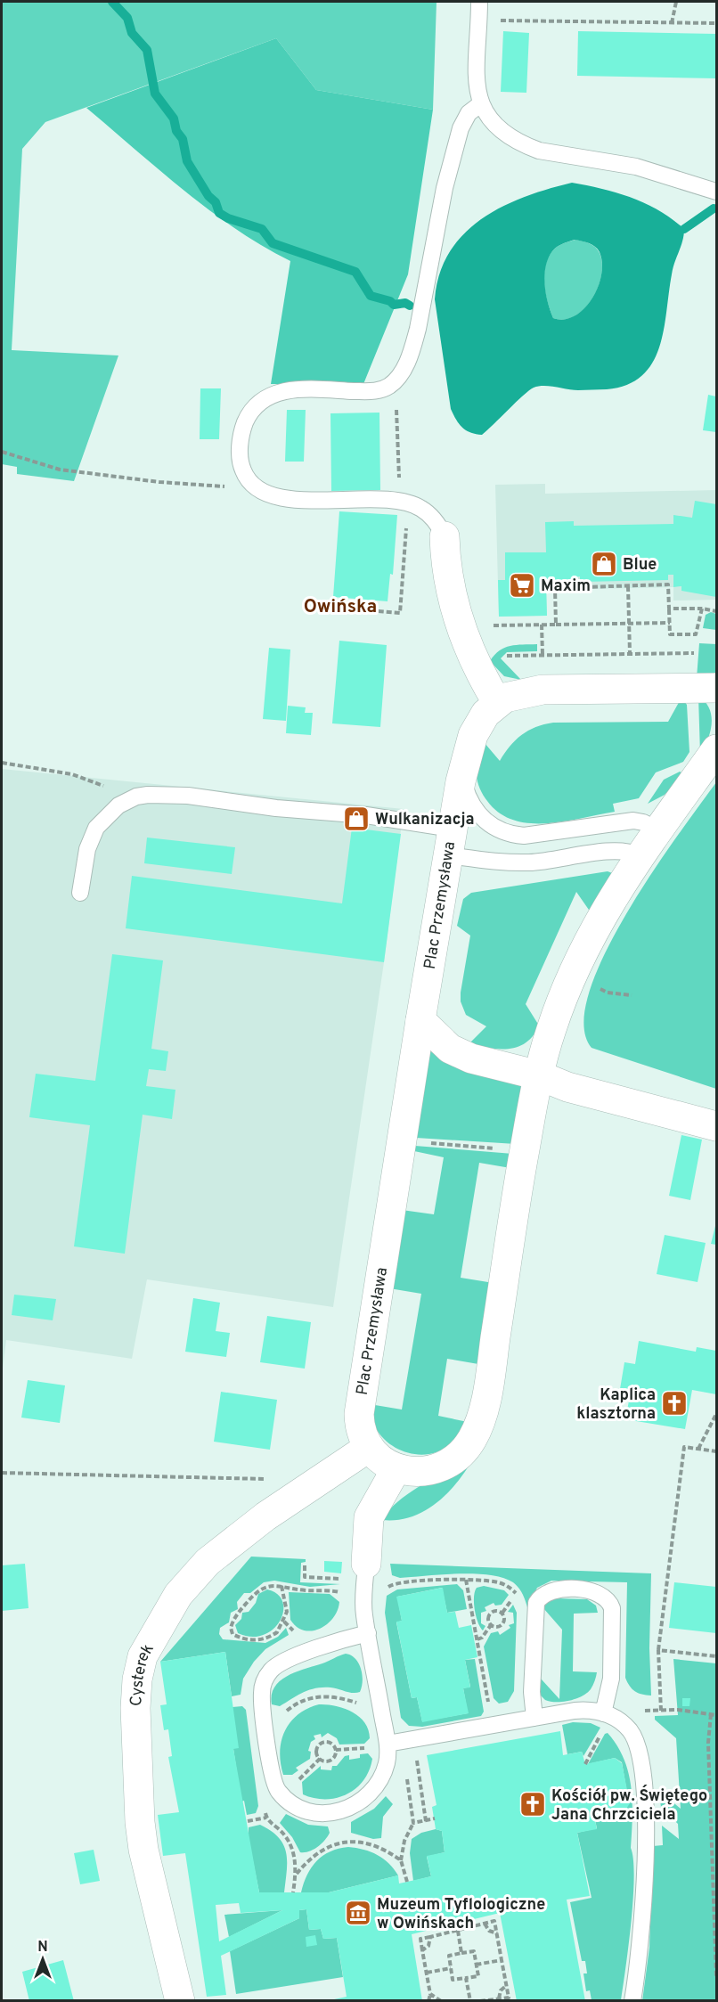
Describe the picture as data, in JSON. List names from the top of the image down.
{
  "streets": {
    "street": ["Plac Przemysława", "Cysterek"]
  },
  "crossings": [
    ["Plac Przemysława", "Cysterek"]
  ],
  "districts": ["Owińska"],
  "places": {
    "shop": ["Blue", "Wulkanizacja"],
    "supermarket": ["Maxim"],
    "church": ["Kaplica klasztorna", "Kościół pw. Świętego Jana Chrzciciela"],
    "museum": ["Muzeum Tyflologiczne w Owińskach"]
  },
  "north": "top"
}
